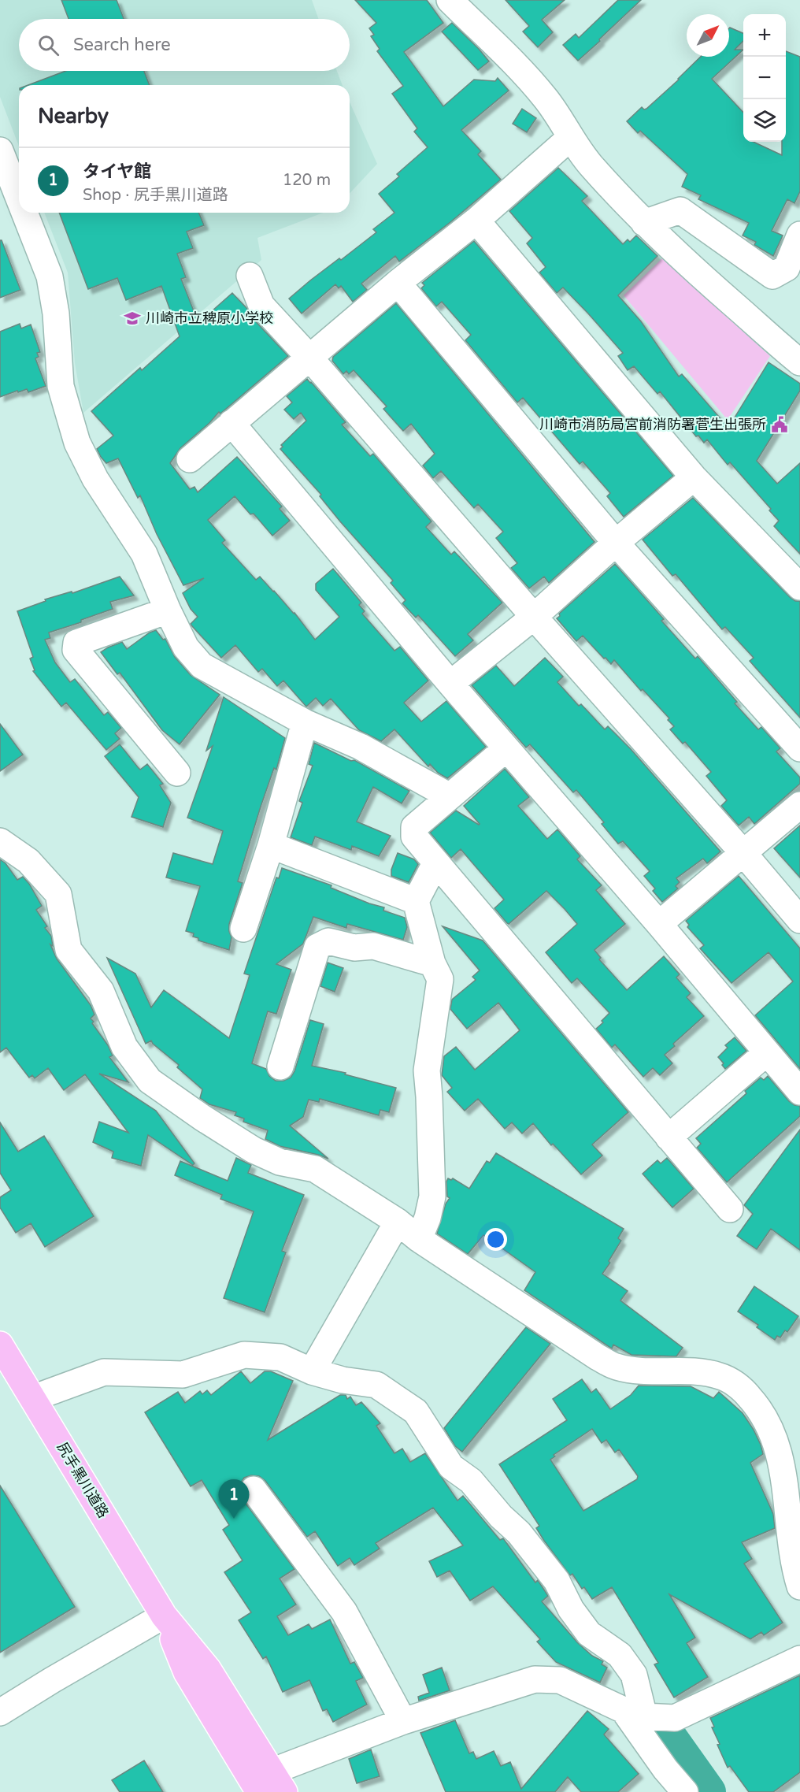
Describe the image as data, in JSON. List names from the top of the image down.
{
  "streets": {
    "main road": ["尻手黒川道路"]
  },
  "places": {
    "school or university": ["川崎市立稗原小学校"],
    "public building": ["川崎市消防局宮前消防署菅生出張所"]
  },
  "north": "top right",
  "page": {
    "map_buttons": ["+", "−"],
    "search": "Search here",
    "heading": "Nearby",
    "list": [
      {
        "mark": "1",
        "name": "タイヤ館",
        "note": "Shop · 尻手黒川道路",
        "value": "120 m"
      }
    ],
    "pins": "1"
  }
}
